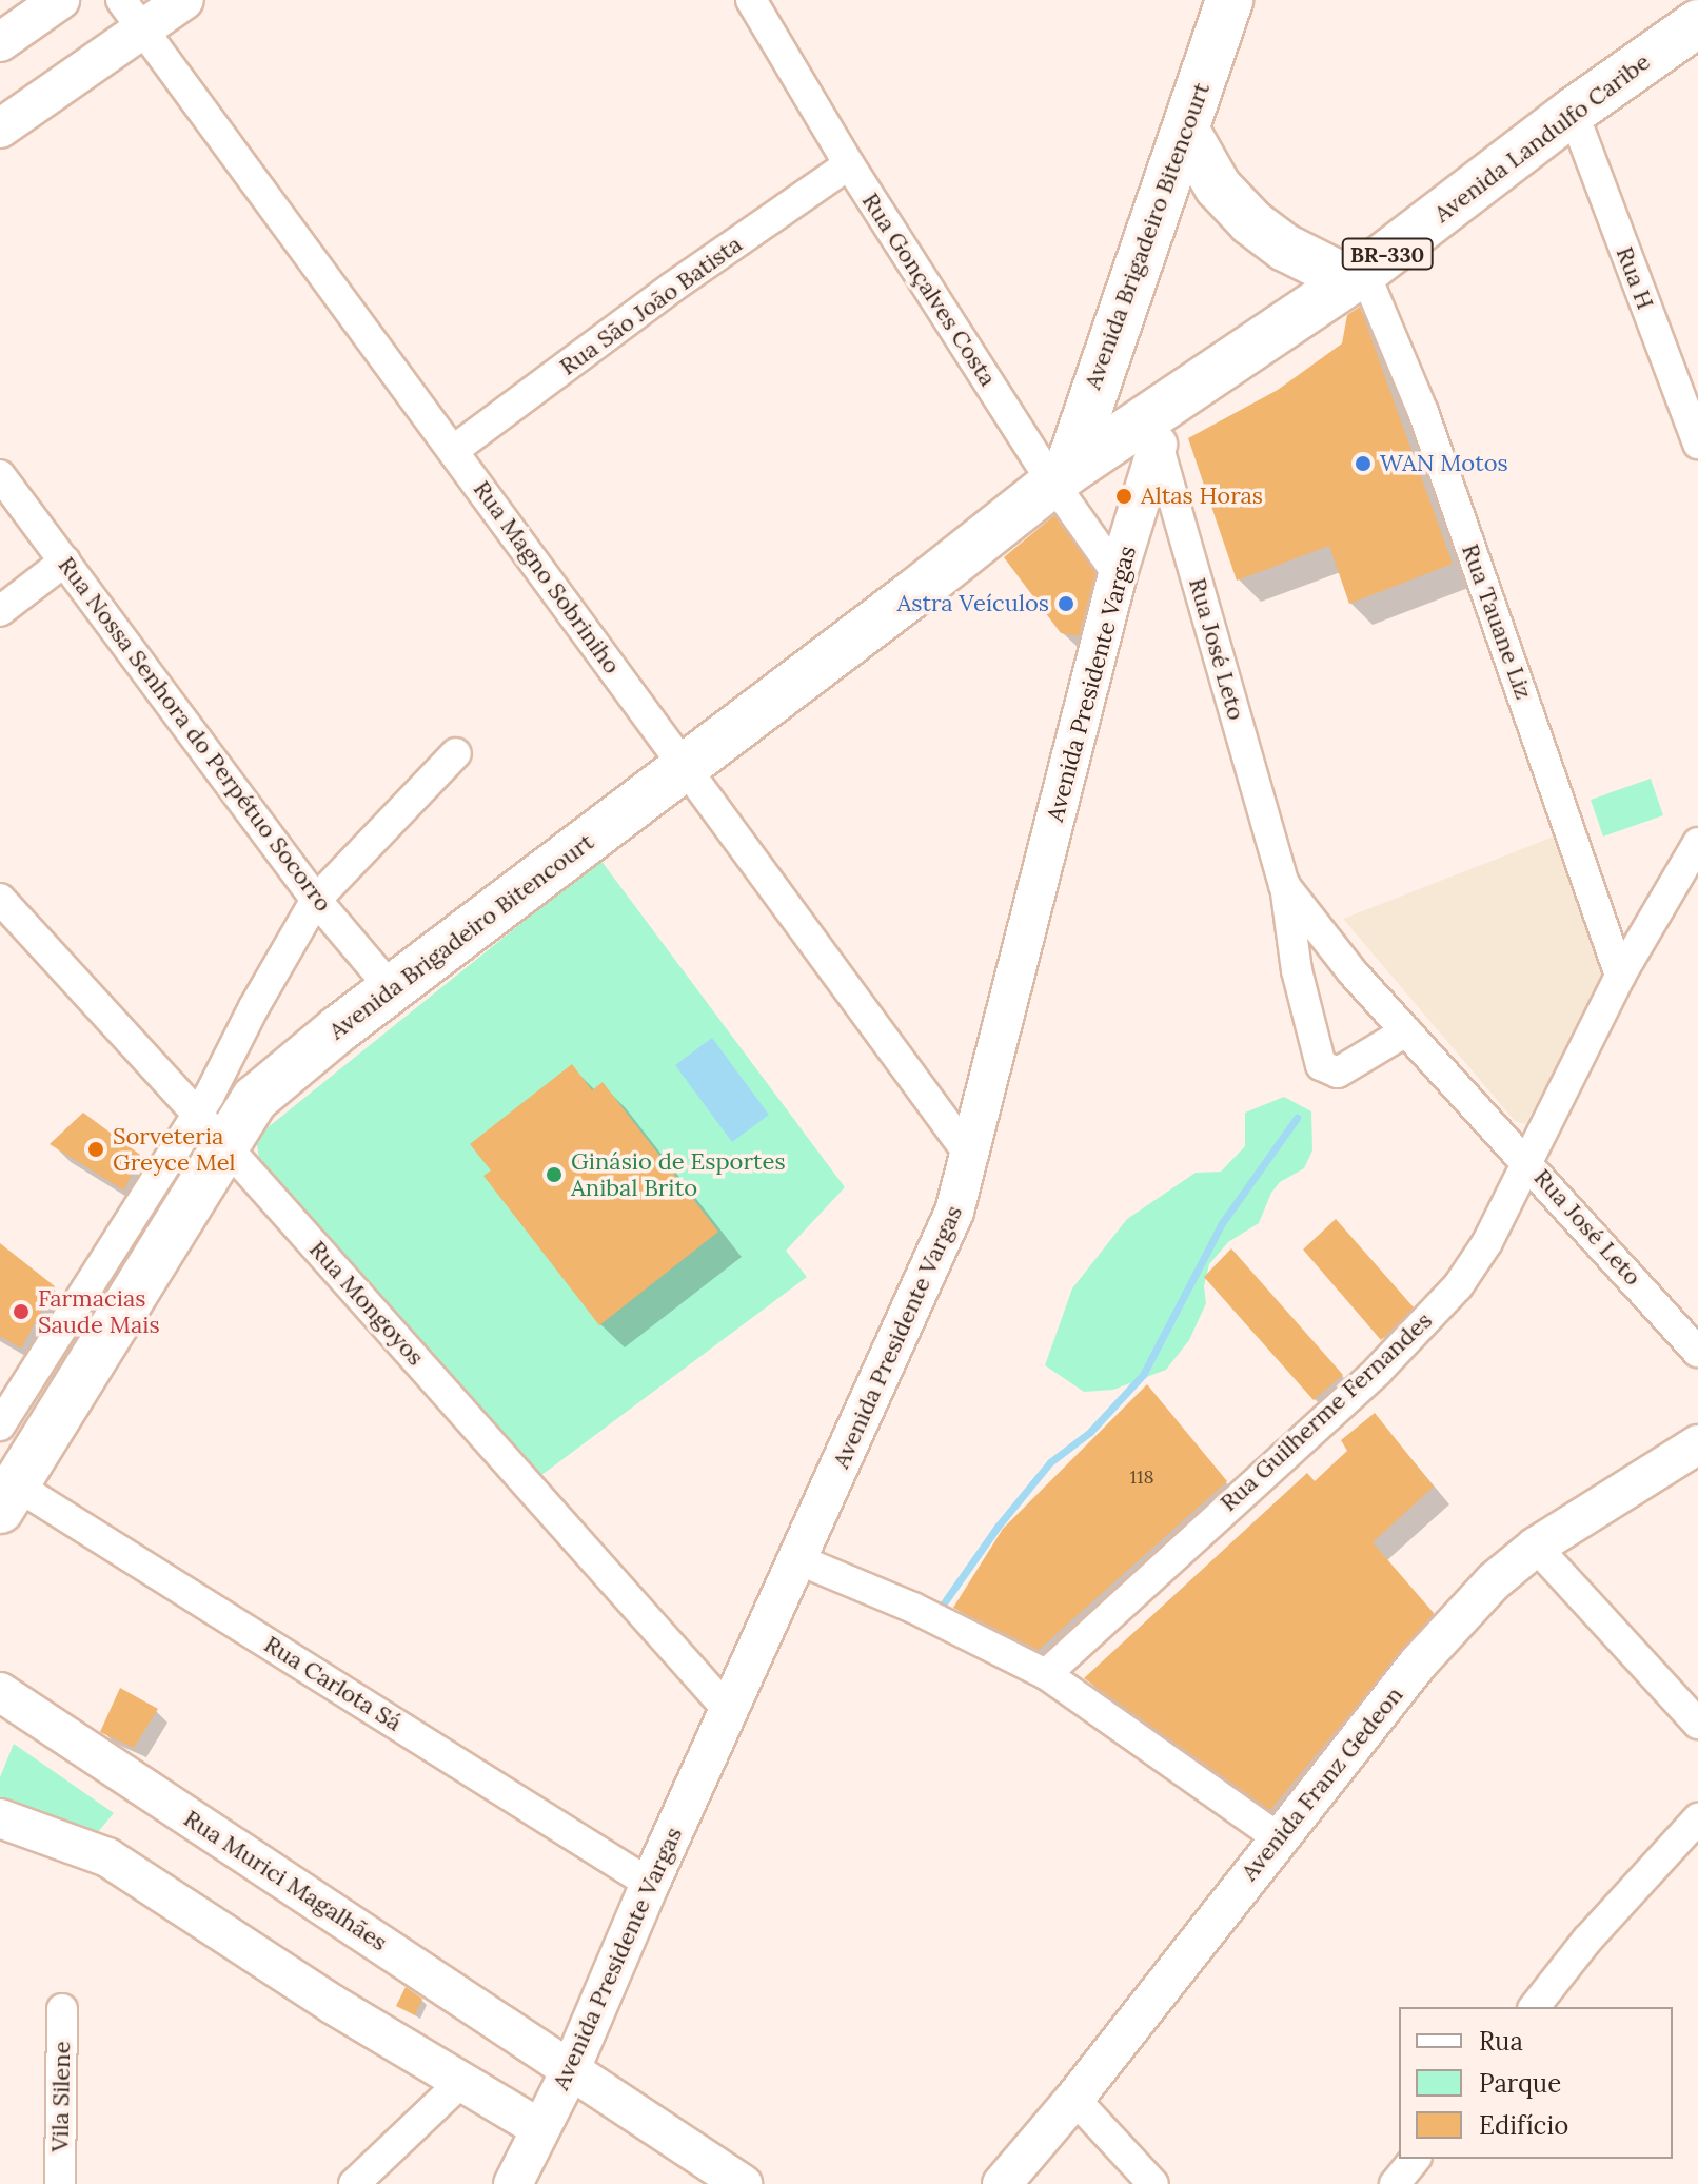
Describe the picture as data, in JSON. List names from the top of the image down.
{
  "streets": {
    "main road": ["Avenida Landulfo Caribe", "Avenida Brigadeiro Bitencourt", "BR-330"],
    "street": [
      "Rua H",
      "Rua Gonçalves Costa",
      "Rua São João Batista",
      "Rua Magno Sobriniho",
      "Rua Tauane Liz",
      "Rua José Leto",
      "Avenida Presidente Vargas",
      "Rua Nossa Senhora do Perpétuo Socorro",
      "Rua Mongoyos",
      "Rua Guilherme Fernandes",
      "Rua Carlota Sá",
      "Avenida Franz Gedeon",
      "Rua Murici Magalhães",
      "Vila Silene"
    ]
  },
  "crossings": [
    ["Avenida Landulfo Caribe", "Avenida Brigadeiro Bitencourt"],
    ["Avenida Landulfo Caribe", "Rua H"],
    ["Avenida Landulfo Caribe", "Rua Gonçalves Costa"],
    ["Avenida Landulfo Caribe", "Rua Tauane Liz"],
    ["Avenida Landulfo Caribe", "Rua José Leto"],
    ["Avenida Landulfo Caribe", "Avenida Presidente Vargas"],
    ["Avenida Brigadeiro Bitencourt", "Rua Gonçalves Costa"],
    ["Avenida Brigadeiro Bitencourt", "Rua Magno Sobriniho"],
    ["Avenida Brigadeiro Bitencourt", "Rua Nossa Senhora do Perpétuo Socorro"],
    ["Avenida Brigadeiro Bitencourt", "Rua Mongoyos"],
    ["Avenida Brigadeiro Bitencourt", "Rua Carlota Sá"],
    ["Rua Gonçalves Costa", "Rua São João Batista"],
    ["Rua Gonçalves Costa", "Avenida Presidente Vargas"],
    ["Rua São João Batista", "Rua Magno Sobriniho"],
    ["Rua Magno Sobriniho", "Avenida Presidente Vargas"],
    ["Rua Tauane Liz", "Rua Guilherme Fernandes"],
    ["Rua José Leto", "Avenida Presidente Vargas"],
    ["Rua José Leto", "Rua Guilherme Fernandes"],
    ["Avenida Presidente Vargas", "Rua Mongoyos"],
    ["Avenida Presidente Vargas", "Rua Carlota Sá"],
    ["Avenida Presidente Vargas", "Rua Murici Magalhães"]
  ],
  "places": [
    "WAN Motos",
    "Altas Horas",
    "Astra Veículos",
    "Sorveteria Greyce Mel",
    "Ginásio de Esportes Anibal Brito",
    "Farmacias Saude Mais"
  ],
  "house_numbers": ["118"],
  "legend": ["Rua", "Parque", "Edifício"]
}
